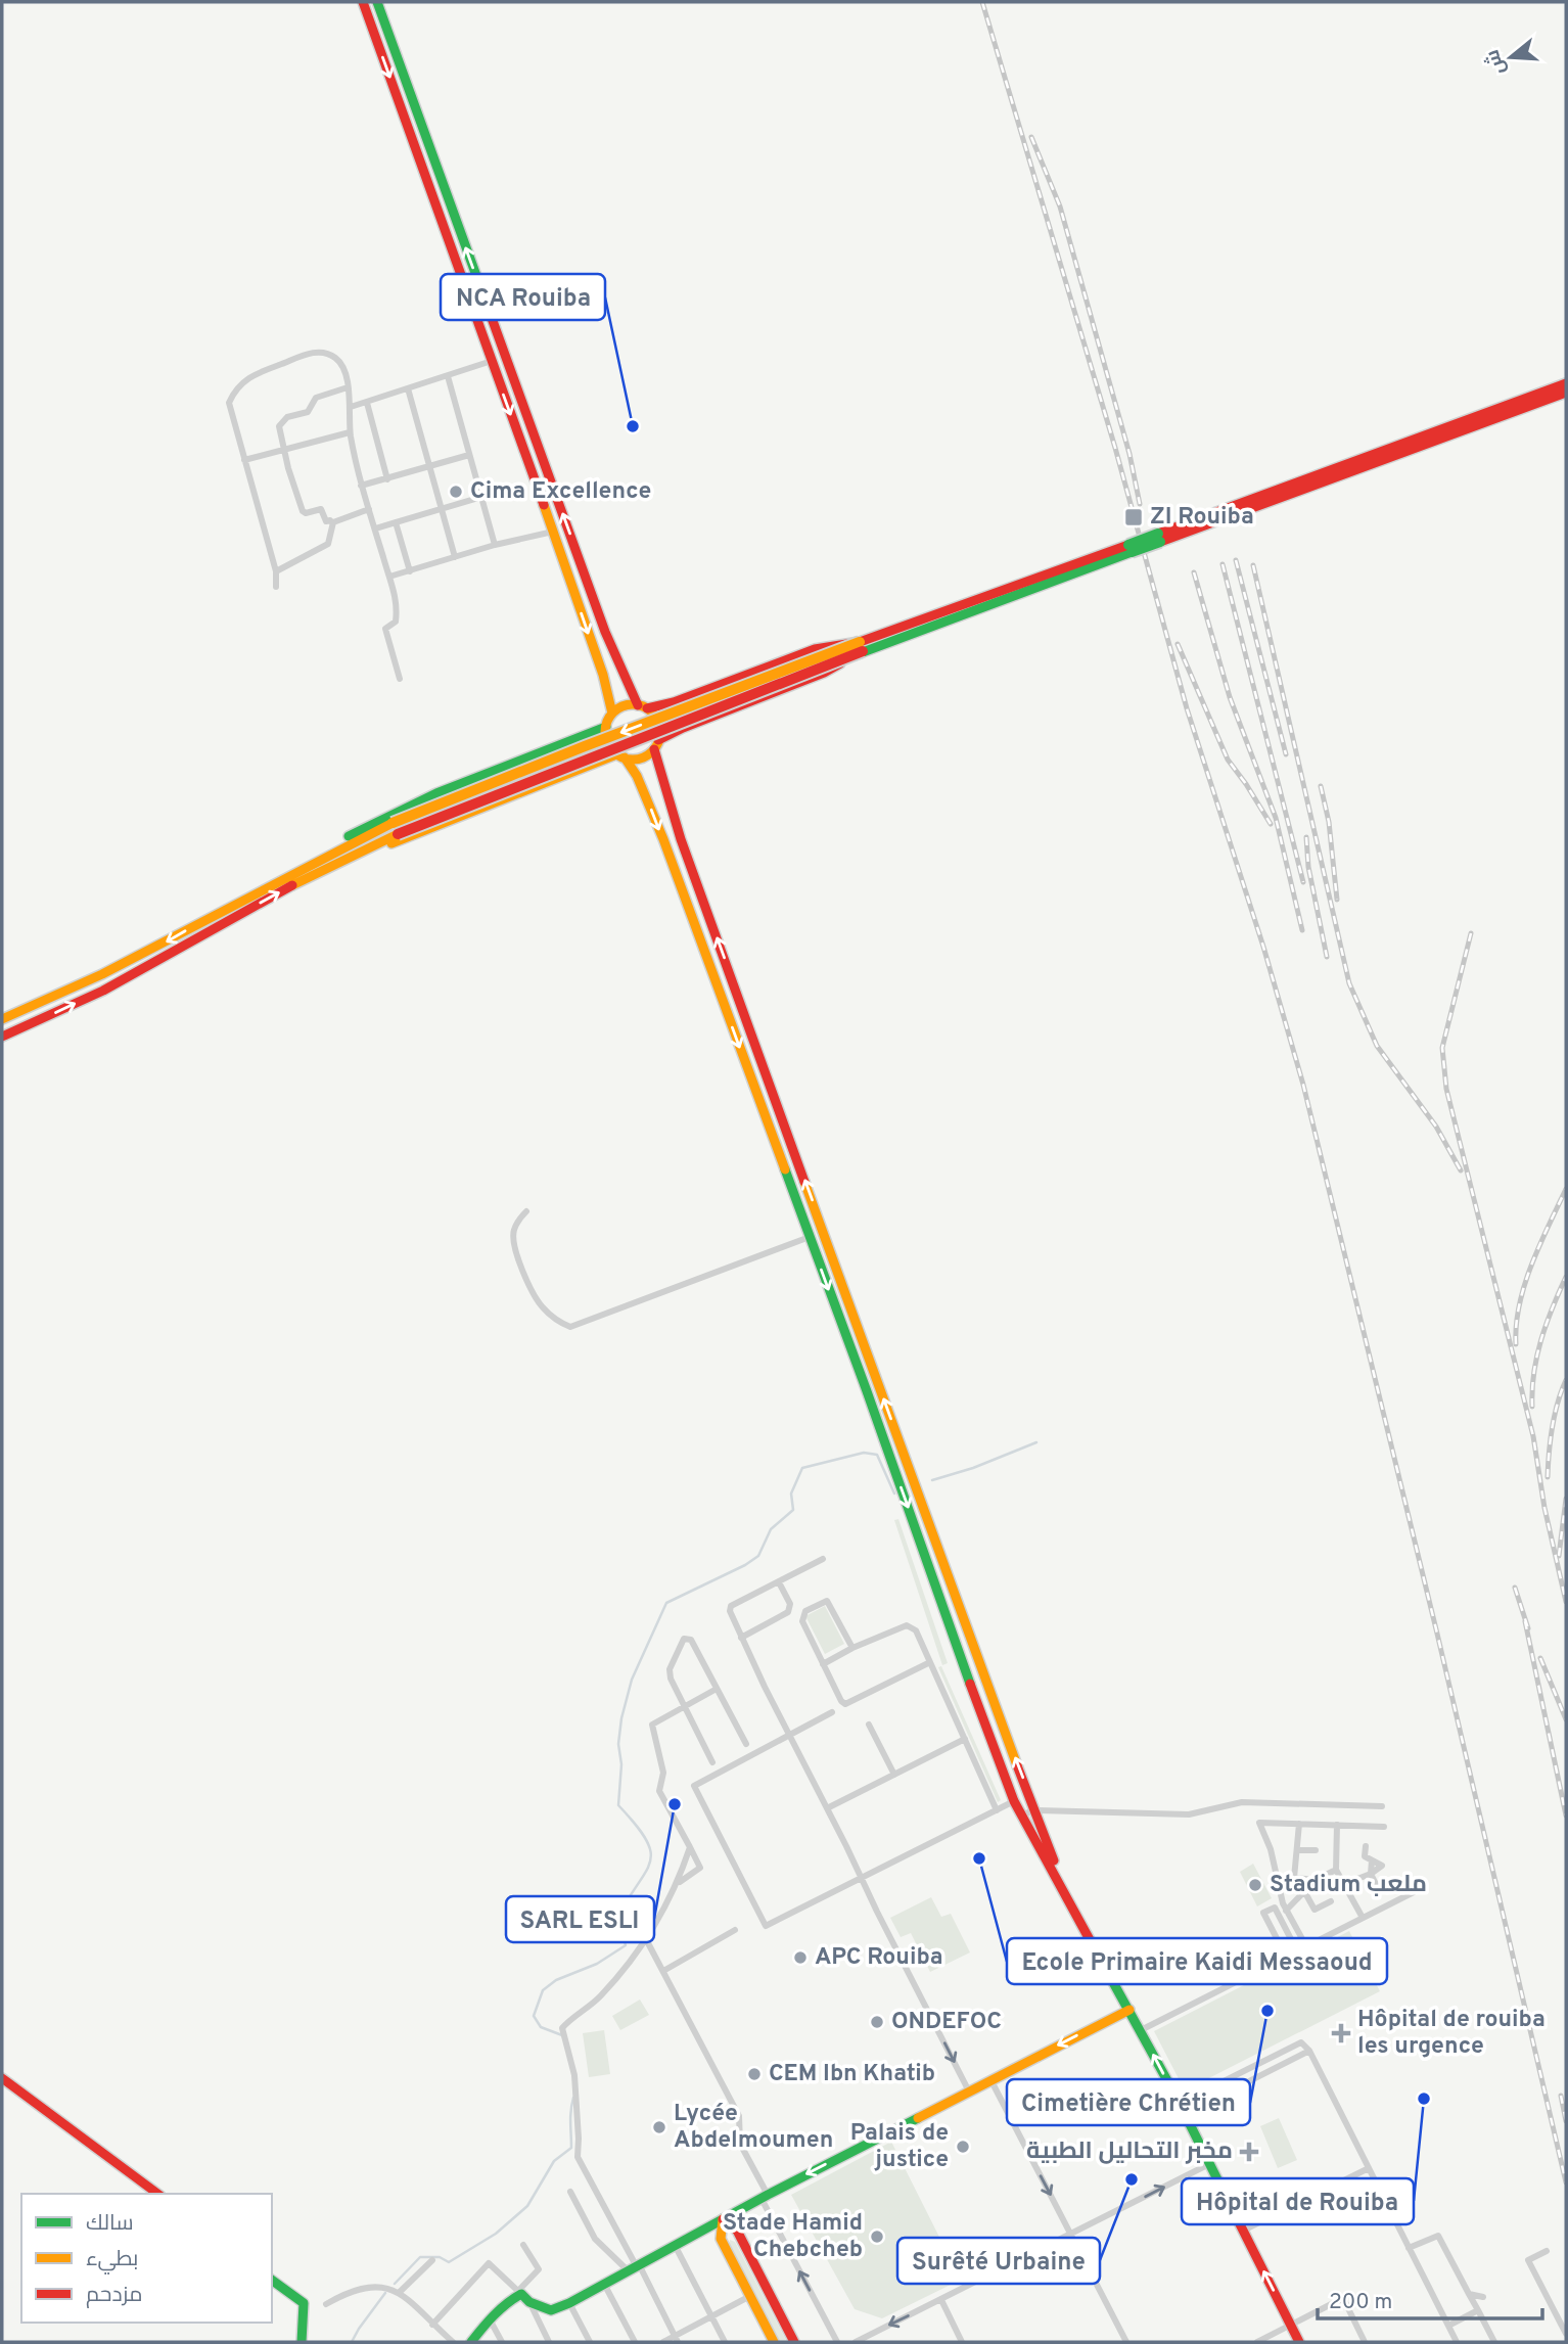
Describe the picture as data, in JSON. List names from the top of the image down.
{
  "places": {
    "other": [
      "NCA Rouiba",
      "Cima Excellence",
      "SARL ESLI",
      "Ecole Primaire Kaidi Messaoud",
      "Stadium ملعب",
      "APC Rouiba",
      "Cimetière Chrétien",
      "ONDEFOC",
      "CEM Ibn Khatib",
      "Hôpital de Rouiba",
      "Lycée Abdelmoumen",
      "Palais de justice",
      "Surêté Urbaine",
      "Stade Hamid Chebcheb"
    ],
    "transit": ["ZI Rouiba"],
    "health": ["Hôpital de rouiba les urgence", "مخبر التحاليل الطبية"]
  },
  "legend": ["سالك", "بطيء", "مزدحم"],
  "scale_bar": "200 m",
  "north": "left"
}
